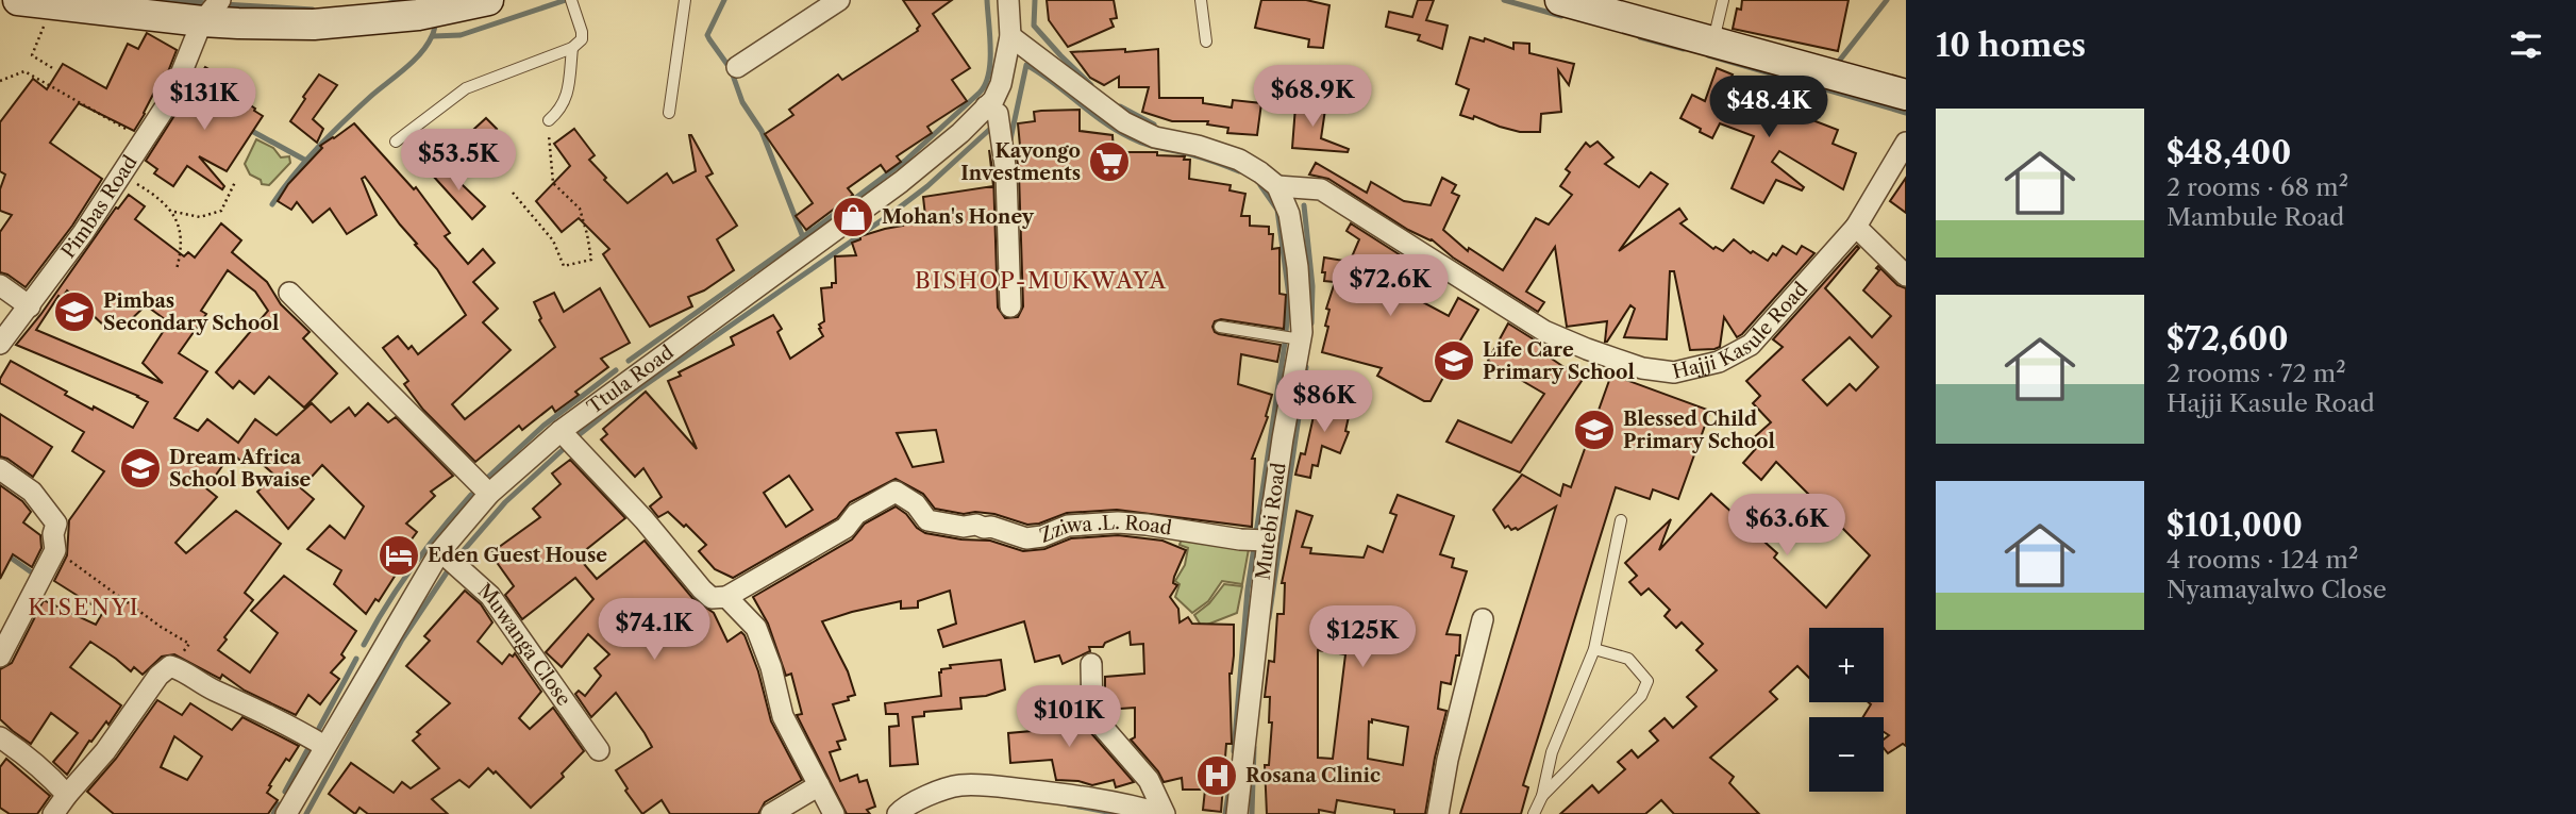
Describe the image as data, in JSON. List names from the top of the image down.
{
  "streets": {
    "street": [
      "Pimbas Road",
      "Hajji Kasule Road",
      "Ttula Road",
      "Mutebi Road",
      "Zziwa .L. Road",
      "Muwanga Close"
    ]
  },
  "crossings": [
    ["Hajji Kasule Road", "Mutebi Road"],
    ["Ttula Road", "Muwanga Close"],
    ["Mutebi Road", "Zziwa .L. Road"]
  ],
  "districts": ["BISHOP-MUKWAYA", "KISENYI"],
  "places": {
    "supermarket": ["Kayongo Investments"],
    "shop": ["Mohan's Honey"],
    "school or university": [
      "Pimbas Secondary School",
      "Life Care Primary School",
      "Blessed Child Primary School",
      "Dream Africa School Bwaise"
    ],
    "hotel": ["Eden Guest House"],
    "hospital": ["Rosana Clinic"]
  },
  "page": {
    "heading": "10 homes",
    "price": [
      "$68.9K",
      "$131K",
      "$48.4K",
      "$53.5K",
      "$72.6K",
      "$86K",
      "$63.6K",
      "$74.1K",
      "$125K",
      "$101K"
    ],
    "list": [
      {
        "name": "$48,400",
        "note": "2 rooms · 68 m² · Mambule Road"
      },
      {
        "name": "$72,600",
        "note": "2 rooms · 72 m² · Hajji Kasule Road"
      },
      {
        "name": "$101,000",
        "note": "4 rooms · 124 m² · Nyamayalwo Close"
      }
    ],
    "map_buttons": ["+", "−"]
  }
}
